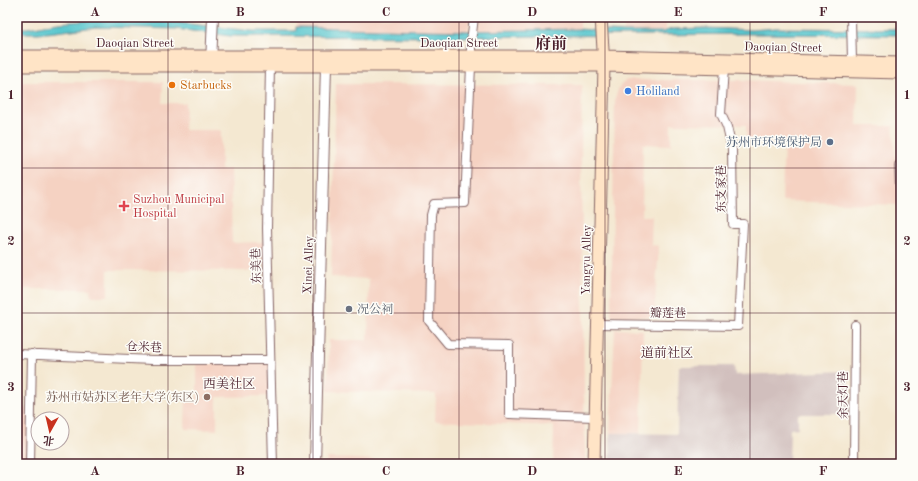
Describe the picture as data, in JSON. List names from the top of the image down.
{
  "streets": {
    "main road": ["Daoqian Street", "Yangyu Alley"],
    "street": [
      "东支家巷",
      "Xinei Alley",
      "东美巷",
      "瓣莲巷",
      "仓米巷",
      "余天灯巷"
    ]
  },
  "crossings": [
    ["Daoqian Street", "东支家巷"],
    ["Daoqian Street", "Yangyu Alley"],
    ["Daoqian Street", "Xinei Alley"],
    ["Daoqian Street", "东美巷"],
    ["东支家巷", "瓣莲巷"],
    ["Yangyu Alley", "瓣莲巷"],
    ["东美巷", "仓米巷"]
  ],
  "districts": ["府前", "道前社区", "西美社区"],
  "places": {
    "other": [
      "Starbucks",
      "Holiland",
      "苏州市环境保护局",
      "况公祠",
      "苏州市姑苏区老年大学(东区)"
    ],
    "health": ["Suzhou Municipal Hospital"]
  },
  "north": "bottom",
  "grid": {
    "columns": [
      "A",
      "B",
      "C",
      "D",
      "E",
      "F"
    ],
    "rows": ["1", "2", "3"]
  }
}
